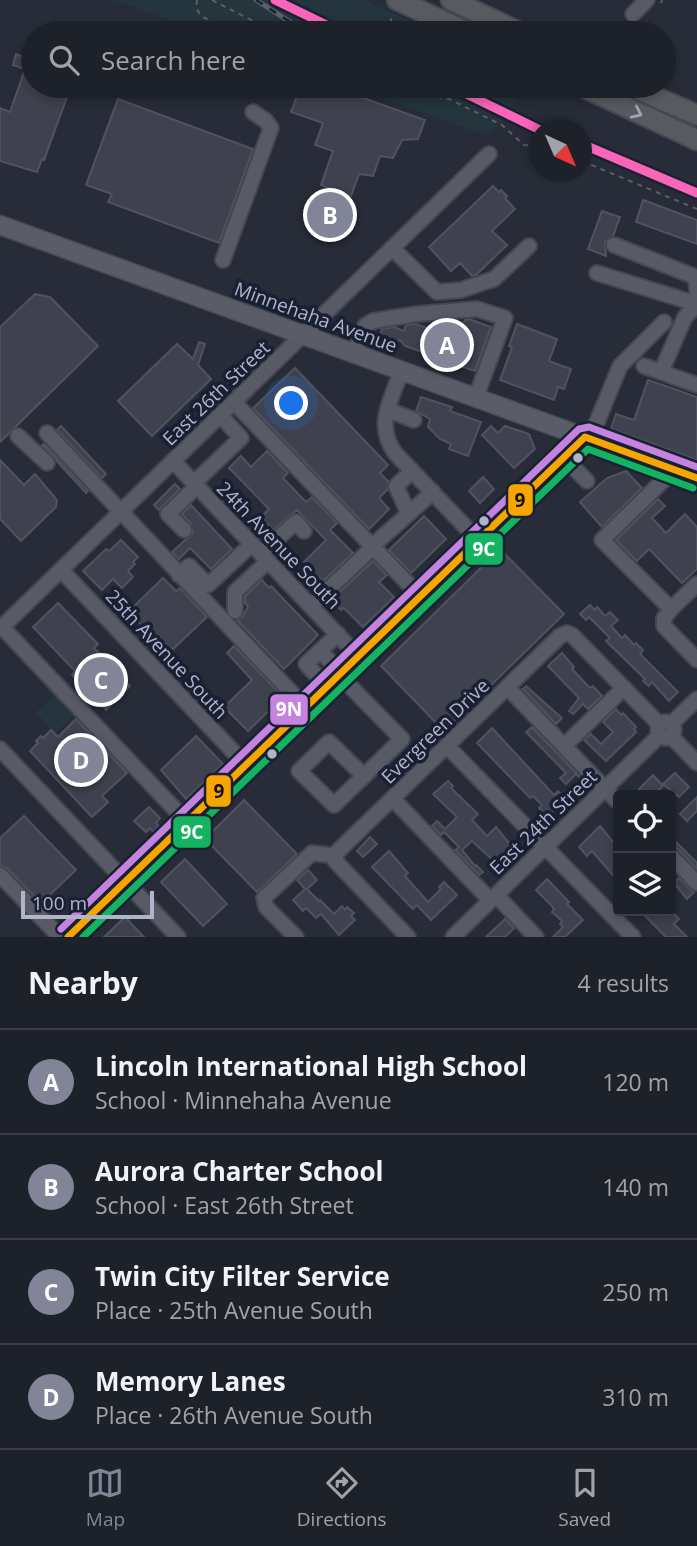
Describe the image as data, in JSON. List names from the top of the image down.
{
  "streets": {
    "main road": ["Minnehaha Avenue"],
    "street": [
      "East 26th Street",
      "24th Avenue South",
      "25th Avenue South",
      "Evergreen Drive",
      "East 24th Street"
    ]
  },
  "crossings": [
    ["Minnehaha Avenue", "East 26th Street"],
    ["East 26th Street", "24th Avenue South"],
    ["East 26th Street", "25th Avenue South"]
  ],
  "lines": ["transit line 9N", "transit line 9", "transit line 9C"],
  "scale_bar": "100 m",
  "north": "bottom right",
  "page": {
    "search": "Search here",
    "pins": [
      "B",
      "A",
      "C",
      "D"
    ],
    "scale": "100 m",
    "heading": ["Nearby", "4 results"],
    "list": [
      {
        "mark": "A",
        "name": "Lincoln International High School",
        "note": "School · Minnehaha Avenue",
        "value": "120 m"
      },
      {
        "mark": "B",
        "name": "Aurora Charter School",
        "note": "School · East 26th Street",
        "value": "140 m"
      },
      {
        "mark": "C",
        "name": "Twin City Filter Service",
        "note": "Place · 25th Avenue South",
        "value": "250 m"
      },
      {
        "mark": "D",
        "name": "Memory Lanes",
        "note": "Place · 26th Avenue South",
        "value": "310 m"
      }
    ],
    "nav": ["Map", "Directions", "Saved"]
  }
}
